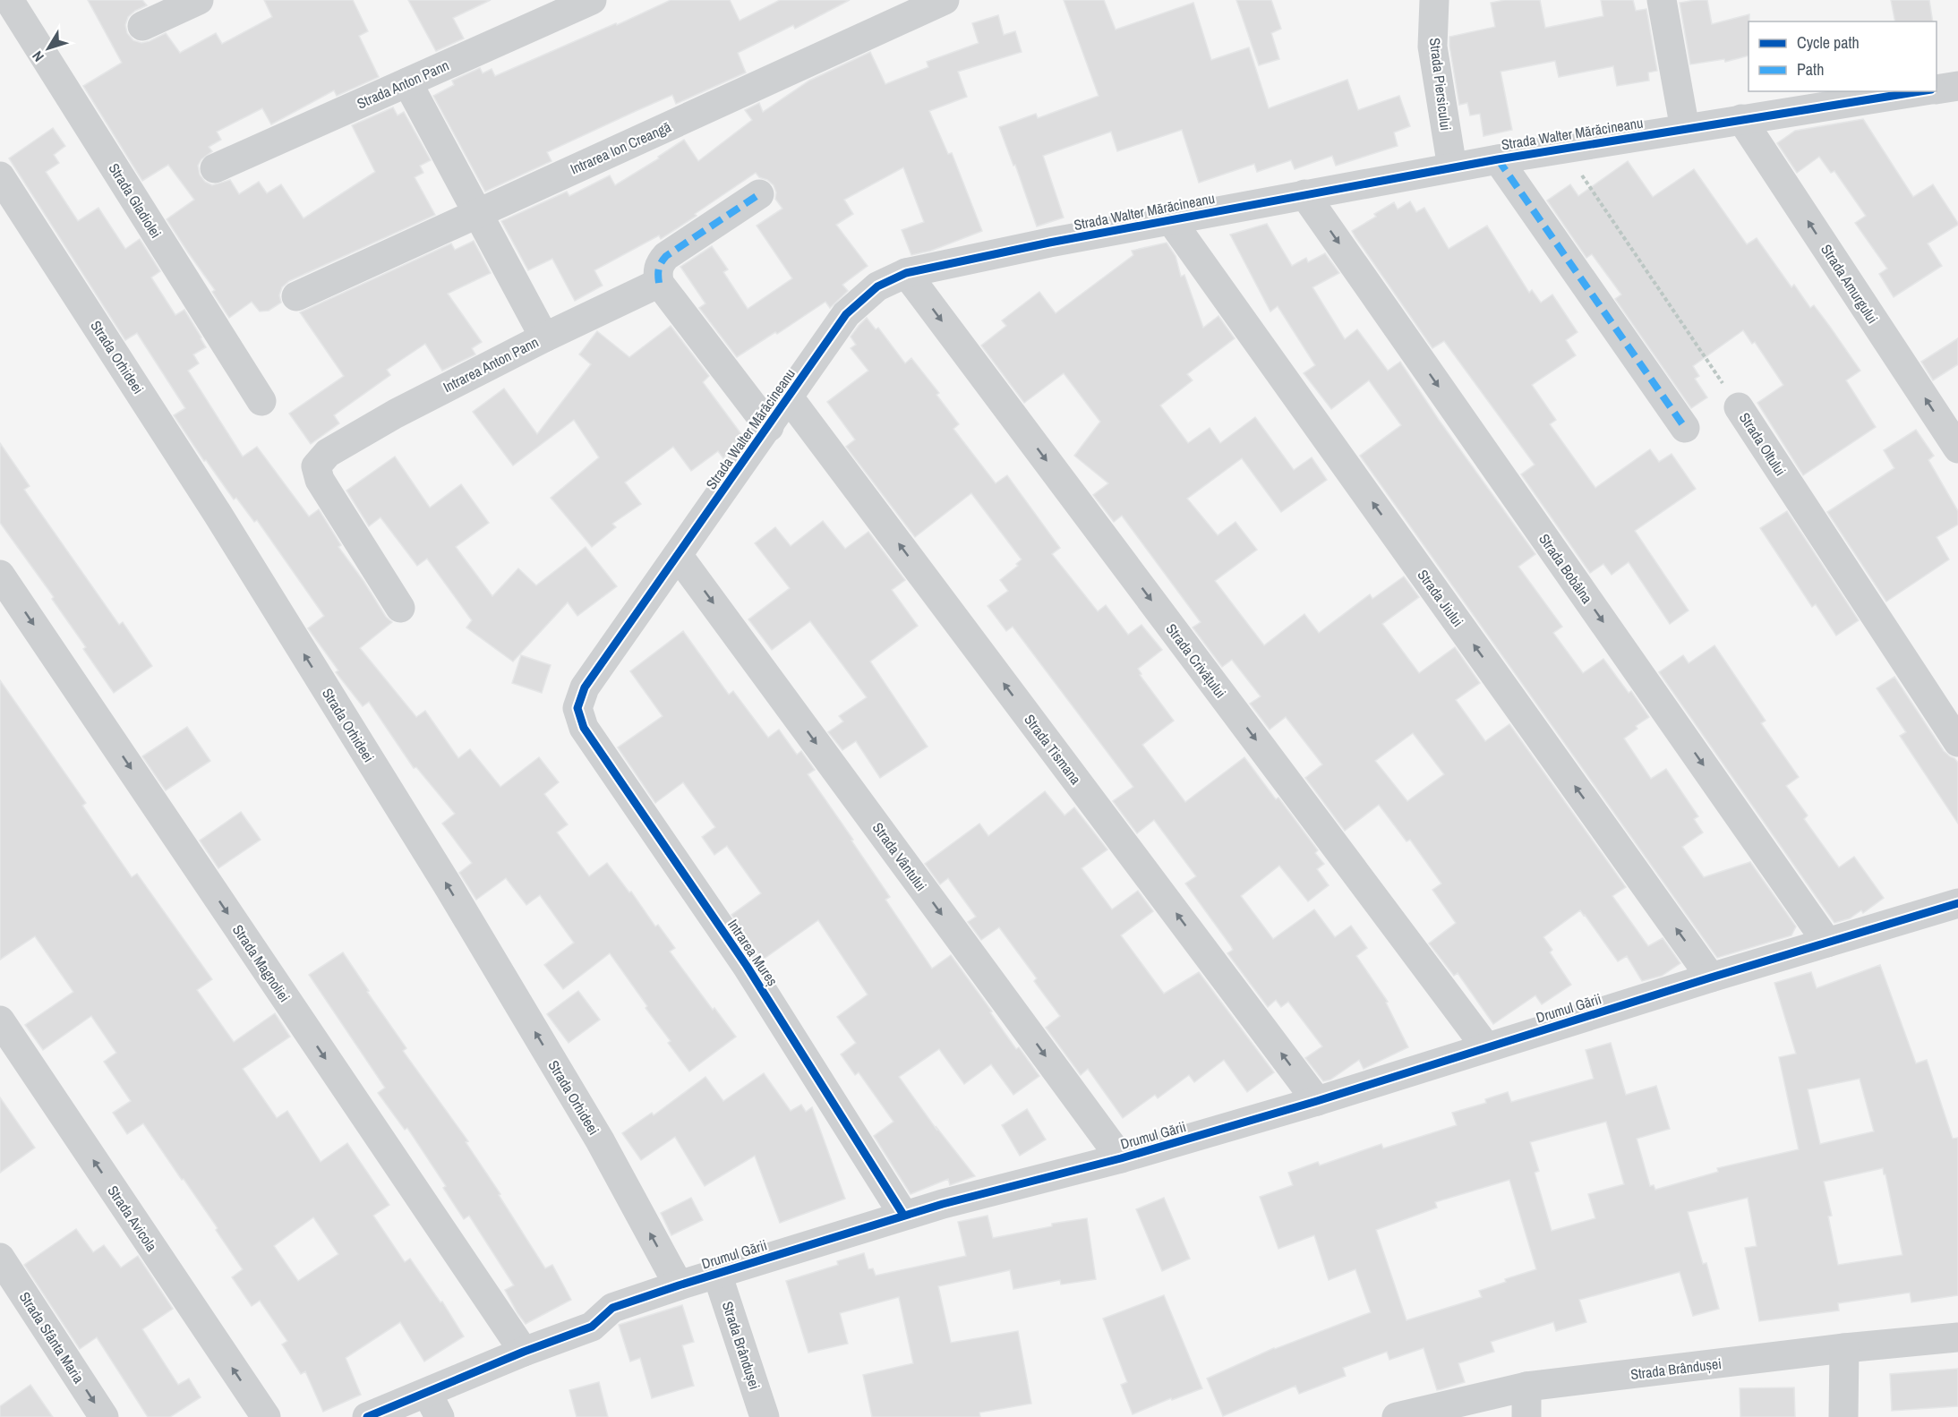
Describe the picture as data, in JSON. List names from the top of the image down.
{
  "streets": {
    "street": [
      "Strada Anton Pann",
      "Strada Piersicului",
      "Strada Walter Mărăcineanu",
      "Intrarea Ion Creangă",
      "Strada Gladiolei",
      "Strada Amurgului",
      "Strada Orhideei",
      "Intrarea Anton Pann",
      "Strada Oltului",
      "Strada Bobâlna",
      "Strada Jiului",
      "Strada Crivățului",
      "Strada Tismana",
      "Strada Vântului",
      "Intrarea Mureș",
      "Strada Magnoliei",
      "Drumul Gării",
      "Strada Avicola",
      "Strada Sfânta Maria",
      "Strada Brândușei"
    ]
  },
  "crossings": [
    ["Strada Piersicului", "Strada Walter Mărăcineanu"],
    ["Strada Walter Mărăcineanu", "Strada Amurgului"],
    ["Strada Walter Mărăcineanu", "Strada Oltului"],
    ["Strada Walter Mărăcineanu", "Strada Bobâlna"],
    ["Strada Walter Mărăcineanu", "Strada Jiului"],
    ["Strada Walter Mărăcineanu", "Strada Crivățului"],
    ["Strada Walter Mărăcineanu", "Strada Tismana"],
    ["Strada Walter Mărăcineanu", "Strada Vântului"],
    ["Strada Walter Mărăcineanu", "Intrarea Mureș"],
    ["Strada Orhideei", "Drumul Gării"],
    ["Strada Bobâlna", "Drumul Gării"],
    ["Strada Jiului", "Drumul Gării"],
    ["Strada Crivățului", "Drumul Gării"],
    ["Strada Tismana", "Drumul Gării"],
    ["Strada Vântului", "Drumul Gării"],
    ["Intrarea Mureș", "Drumul Gării"],
    ["Strada Magnoliei", "Drumul Gării"],
    ["Drumul Gării", "Strada Brândușei"]
  ],
  "one_way": [
    "Strada Orhideei",
    "Strada Jiului",
    "Strada Crivățului",
    "Strada Tismana",
    "Strada Vântului",
    "Strada Magnoliei",
    "Strada Avicola",
    "Strada Sfânta Maria"
  ],
  "legend": ["Cycle path", "Path"],
  "north": "bottom left"
}
